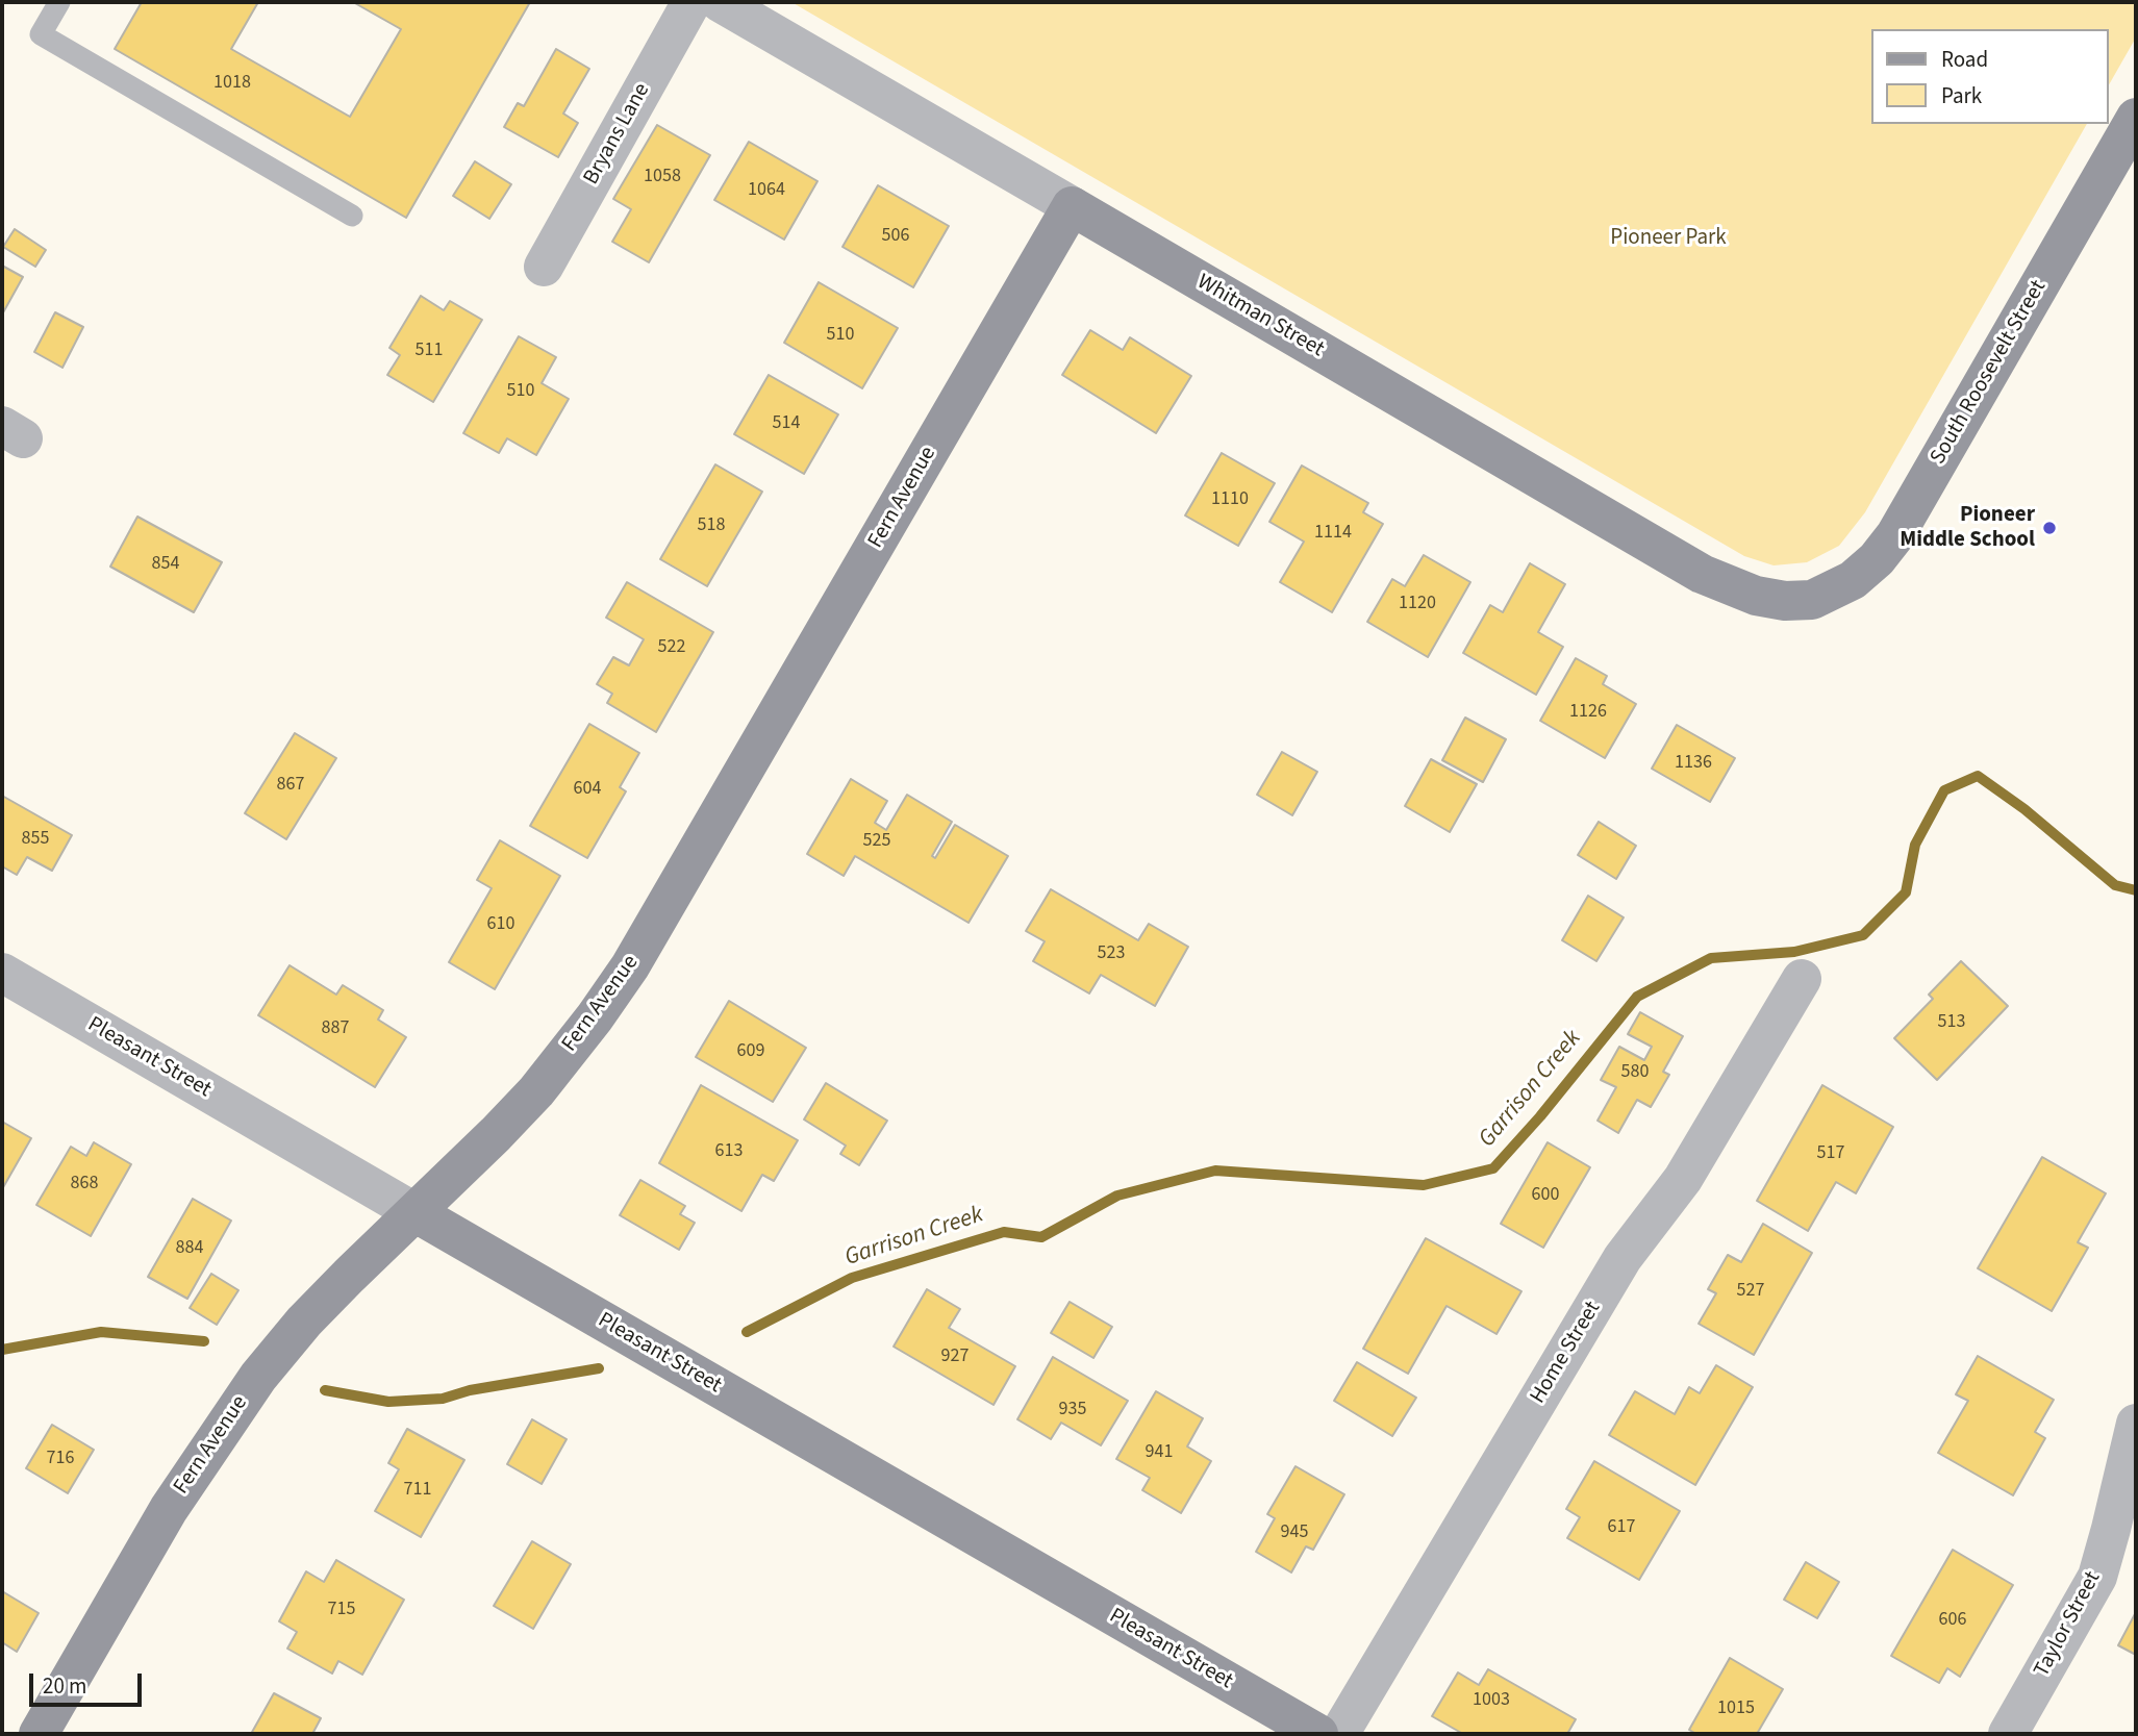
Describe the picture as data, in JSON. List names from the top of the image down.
{
  "streets": {
    "main road": [
      "Whitman Street",
      "South Roosevelt Street",
      "Fern Avenue",
      "Pleasant Street"
    ],
    "street": ["Bryans Lane", "Home Street", "Taylor Street"]
  },
  "crossings": [
    ["Whitman Street", "South Roosevelt Street"],
    ["Whitman Street", "Fern Avenue"],
    ["Fern Avenue", "Pleasant Street"]
  ],
  "water": ["Garrison Creek"],
  "parks": ["Pioneer Park"],
  "places": ["Pioneer Middle School"],
  "house_numbers": [
    "1018",
    "1058",
    "1064",
    "506",
    "510",
    "511",
    "510",
    "514",
    "1110",
    "518",
    "1114",
    "854",
    "1120",
    "522",
    "1126",
    "1136",
    "867",
    "604",
    "855",
    "525",
    "610",
    "523",
    "513",
    "887",
    "609",
    "580",
    "613",
    "517",
    "868",
    "600",
    "884",
    "527",
    "927",
    "935",
    "941",
    "716",
    "711",
    "617",
    "945",
    "715",
    "606",
    "1003",
    "1015"
  ],
  "legend": ["Road", "Park"],
  "scale_bar": "20 m"
}
